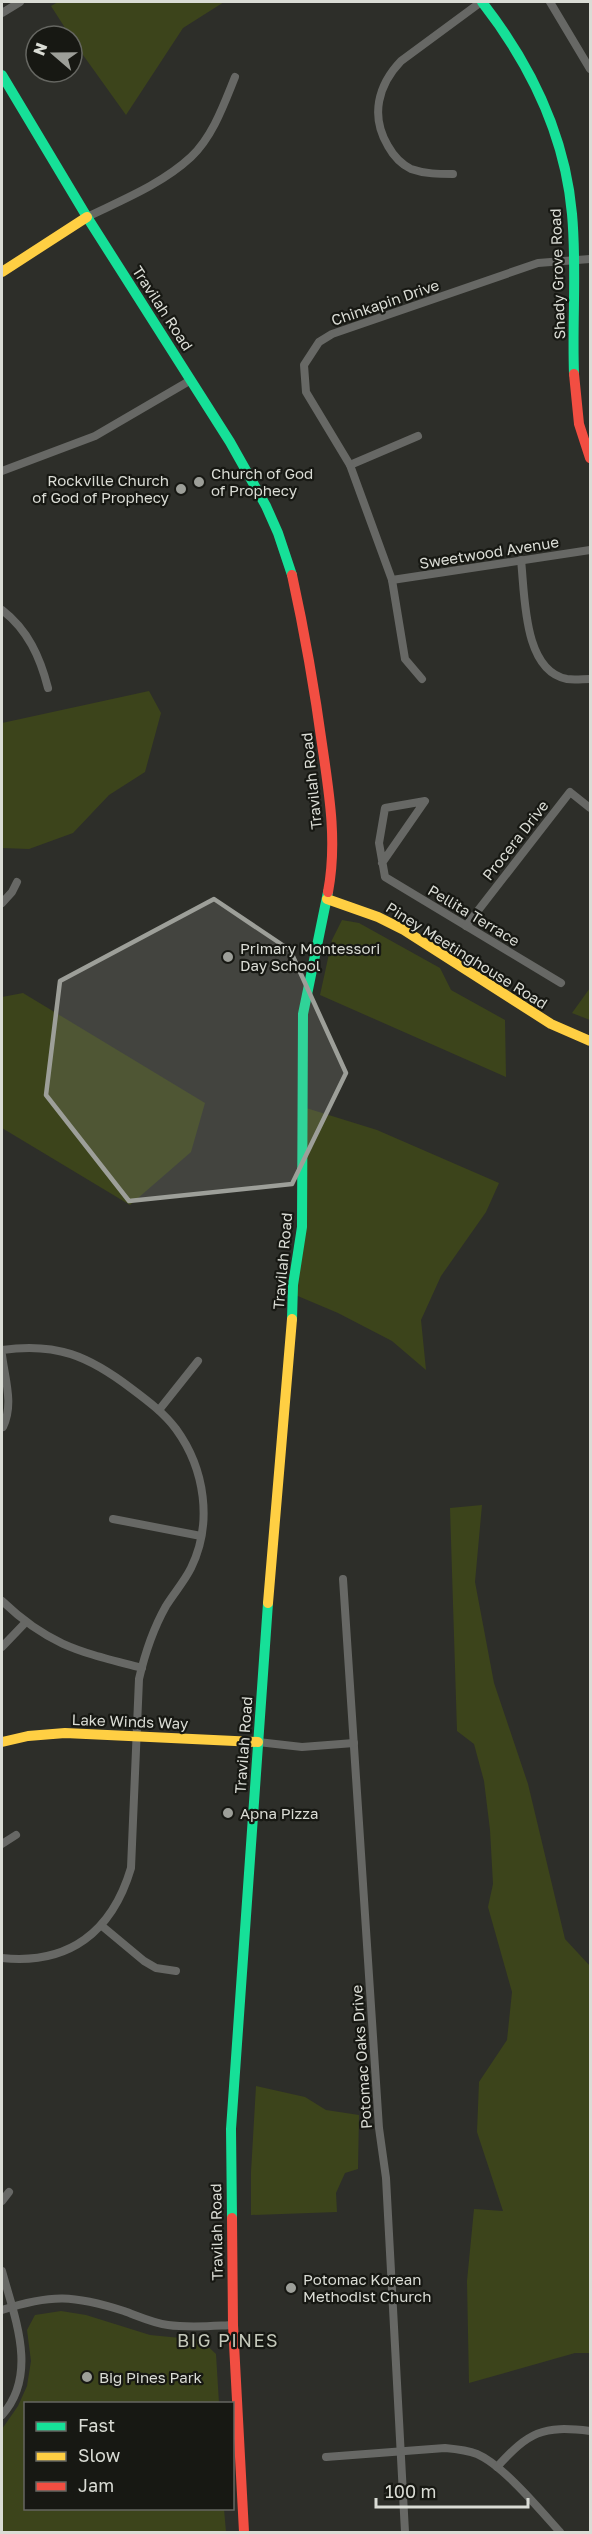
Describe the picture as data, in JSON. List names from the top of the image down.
{
  "streets": {
    "main road": [
      "Shady Grove Road",
      "Travilah Road",
      "Piney Meetinghouse Road",
      "Lake Winds Way"
    ],
    "street": [
      "Chinkapin Drive",
      "Sweetwood Avenue",
      "Procera Drive",
      "Pellita Terrace",
      "Potomac Oaks Drive"
    ]
  },
  "crossings": [
    ["Shady Grove Road", "Chinkapin Drive"],
    ["Chinkapin Drive", "Sweetwood Avenue"],
    ["Travilah Road", "Piney Meetinghouse Road"],
    ["Travilah Road", "Lake Winds Way"],
    ["Procera Drive", "Pellita Terrace"]
  ],
  "districts": ["BIG PINES"],
  "places": [
    "Church of God of Prophecy",
    "Rockville Church of God of Prophecy",
    "Primary Montessori Day School",
    "Apna Pizza",
    "Potomac Korean Methodist Church",
    "Big Pines Park"
  ],
  "legend": ["Fast", "Slow", "Jam"],
  "scale_bar": "100 m",
  "north": "left"
}
